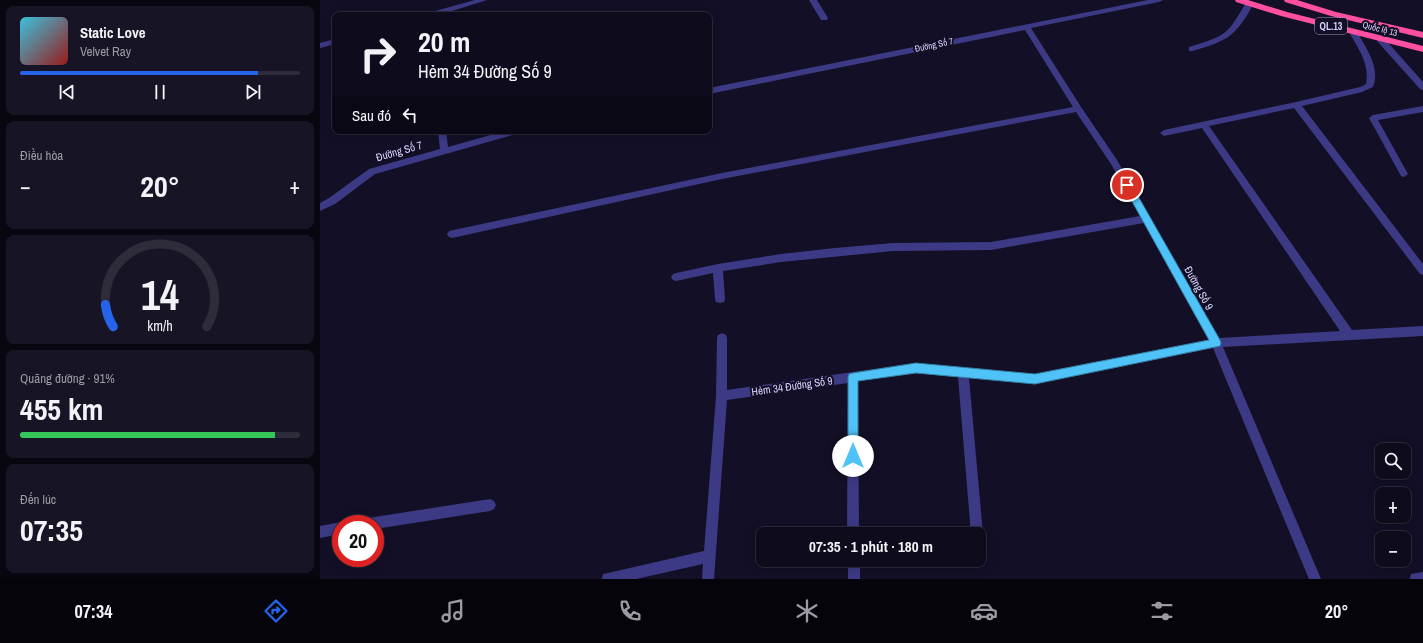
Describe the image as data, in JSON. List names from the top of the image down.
{
  "streets": {
    "highway": ["QL.13", "Quốc lộ 13"],
    "street": ["Đường Số 7", "Đường Số 9", "Hẻm 34 Đường Số 9"]
  },
  "crossings": [
    ["Đường Số 7", "Đường Số 9"],
    ["Đường Số 9", "Hẻm 34 Đường Số 9"]
  ],
  "page": {
    "turn": ["20 m", "Hẻm 34 Đường Số 9"],
    "song": ["Static Love", "Velvet Ray"],
    "then": "Sau đó",
    "tile": [
      "Điều hòa",
      ["Quãng đường · 91%", "455 km"],
      ["Đến lúc", "07:35"]
    ],
    "heat": ["−", "20°", "+"],
    "map_buttons": ["+", "−"],
    "limit": "20",
    "trip": "07:35 · 1 phút · 180 m",
    "tabs": ["07:34", "20°"],
    "gauge": ["14", "km/h"]
  }
}
